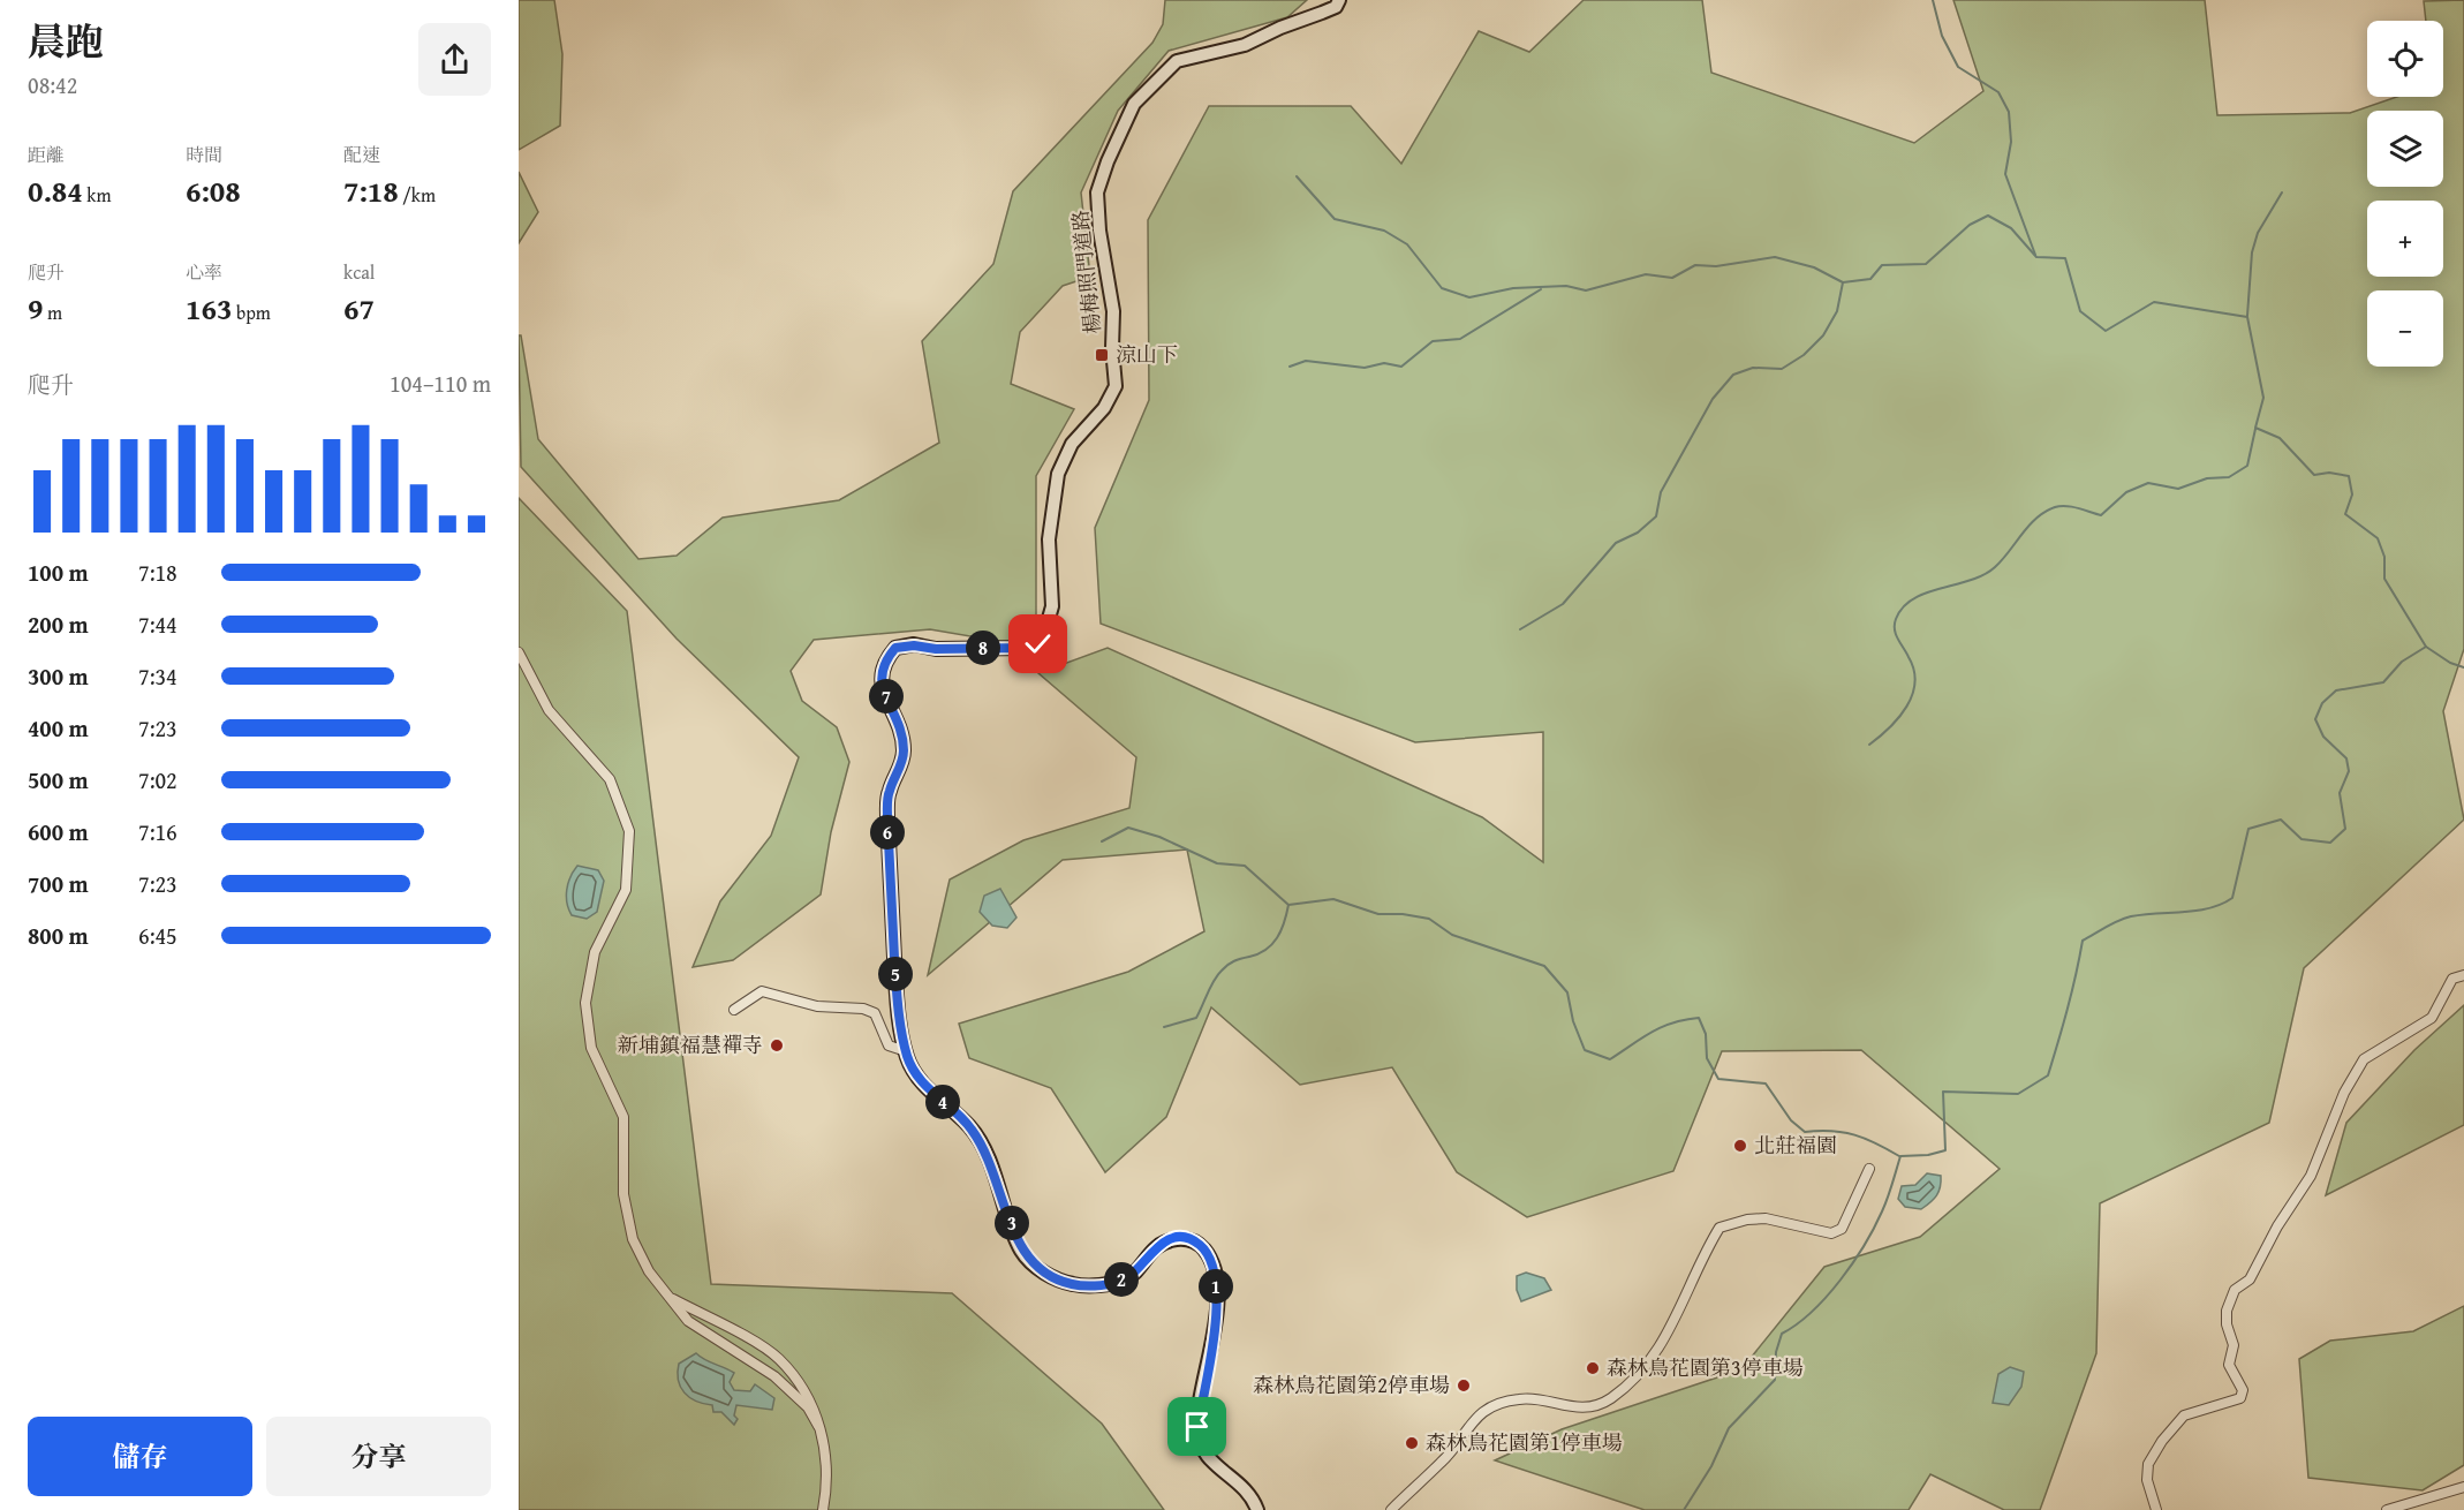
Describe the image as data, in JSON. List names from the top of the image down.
{
  "streets": {
    "street": ["楊梅照門道路"]
  },
  "places": {
    "transit": ["涼山下"],
    "other": [
      "新埔鎮福慧禪寺",
      "北莊福園",
      "森林鳥花園第3停車場",
      "森林鳥花園第2停車場",
      "森林鳥花園第1停車場"
    ]
  },
  "page": {
    "heading": ["晨跑", "08:42"],
    "map_buttons": ["+", "−"],
    "stats": [
      ["距離", "0.84 km"],
      ["時間", "6:08"],
      ["配速", "7:18 /km"],
      ["爬升", "9 m"],
      ["心率", "163 bpm"],
      ["kcal", "67"]
    ],
    "chart": ["爬升", "104–110 m"],
    "list": [
      {
        "name": "100 m",
        "note": "7:18"
      },
      {
        "name": "200 m",
        "note": "7:44"
      },
      {
        "name": "300 m",
        "note": "7:34"
      },
      {
        "name": "400 m",
        "note": "7:23"
      },
      {
        "name": "500 m",
        "note": "7:02"
      },
      {
        "name": "600 m",
        "note": "7:16"
      },
      {
        "name": "700 m",
        "note": "7:23"
      },
      {
        "name": "800 m",
        "note": "6:45"
      }
    ],
    "pins": [
      "8",
      "7",
      "6",
      "5",
      "4",
      "3",
      "2",
      "1"
    ],
    "buttons": ["儲存", "分享"]
  }
}
